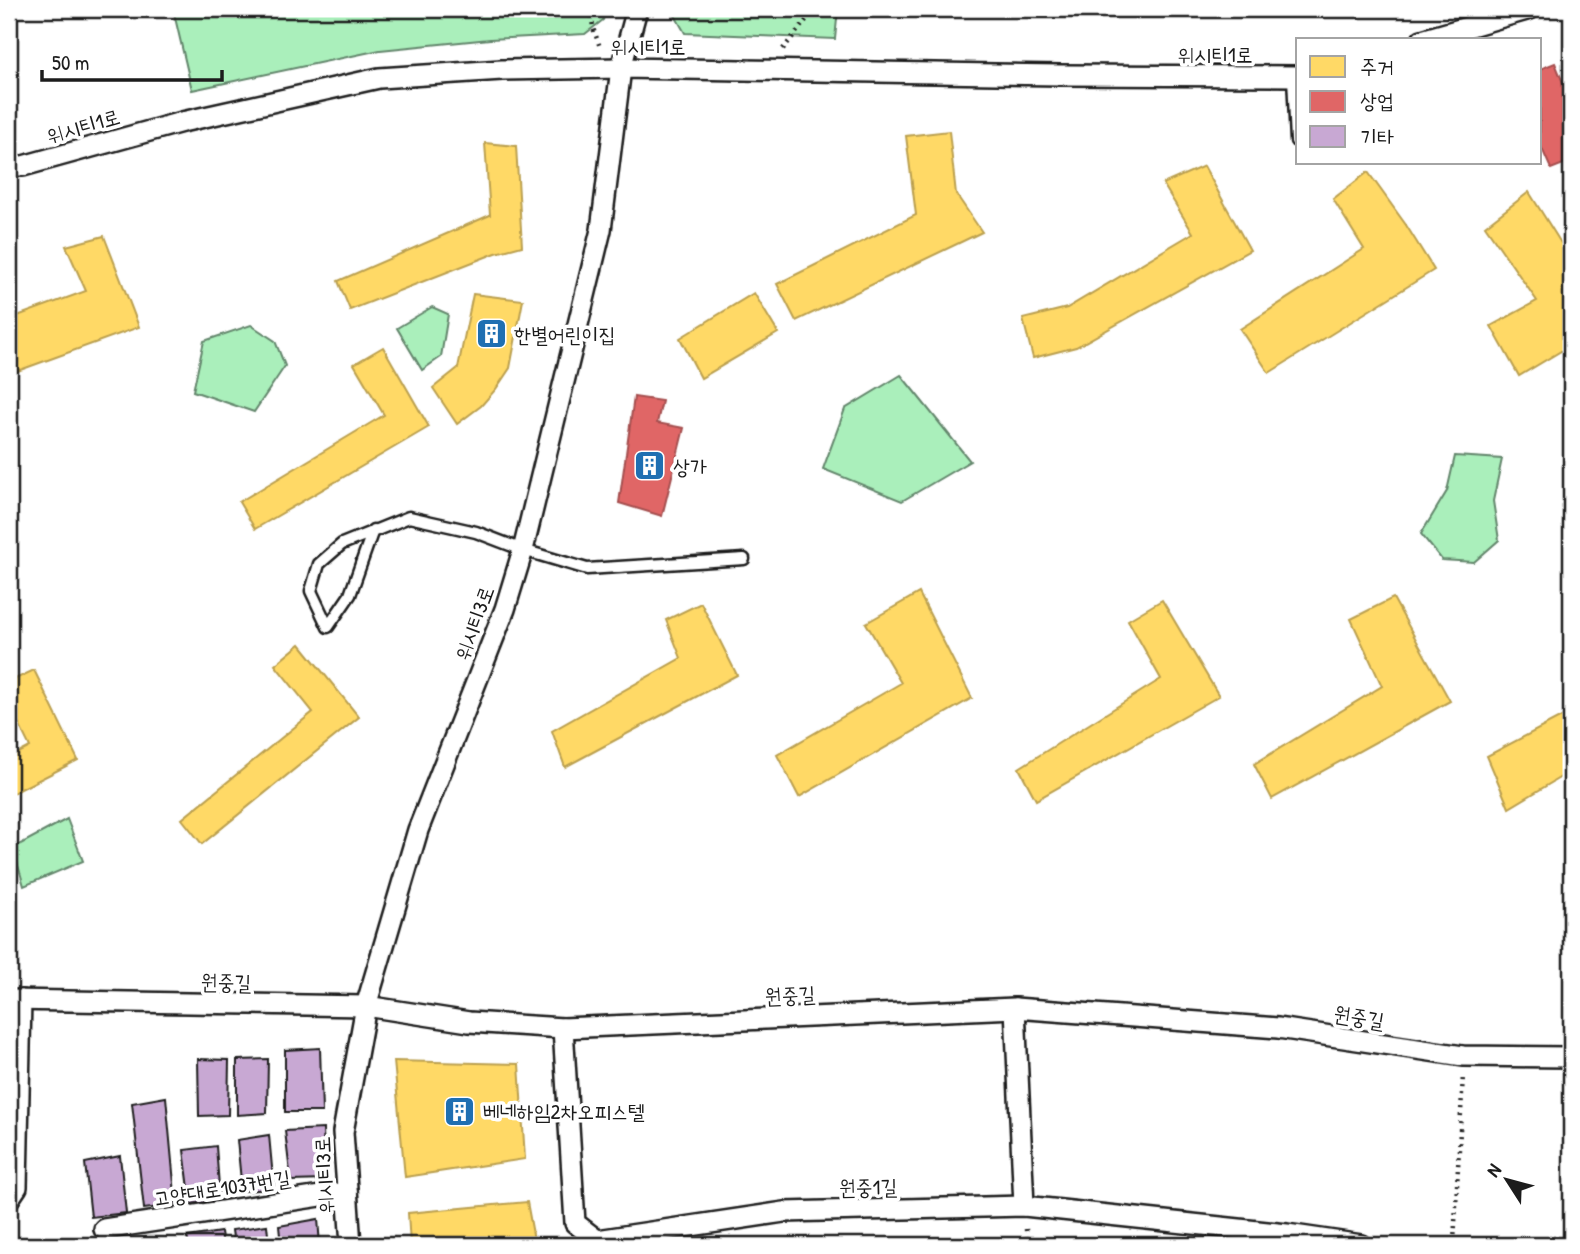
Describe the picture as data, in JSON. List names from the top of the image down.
{
  "streets": {
    "street": [
      "위시티1로",
      "위시티3로",
      "원중길",
      "원중1길",
      "고양대로1037번길"
    ]
  },
  "crossings": [
    ["위시티1로", "위시티3로"],
    ["위시티3로", "원중길"],
    ["위시티3로", "고양대로1037번길"],
    ["원중길", "원중1길"]
  ],
  "places": {
    "building": ["한별어린이집", "상가", "베네하임2차오피스텔"]
  },
  "legend": ["주거", "상업", "기타"],
  "scale_bar": "50 m",
  "north": "top left"
}
